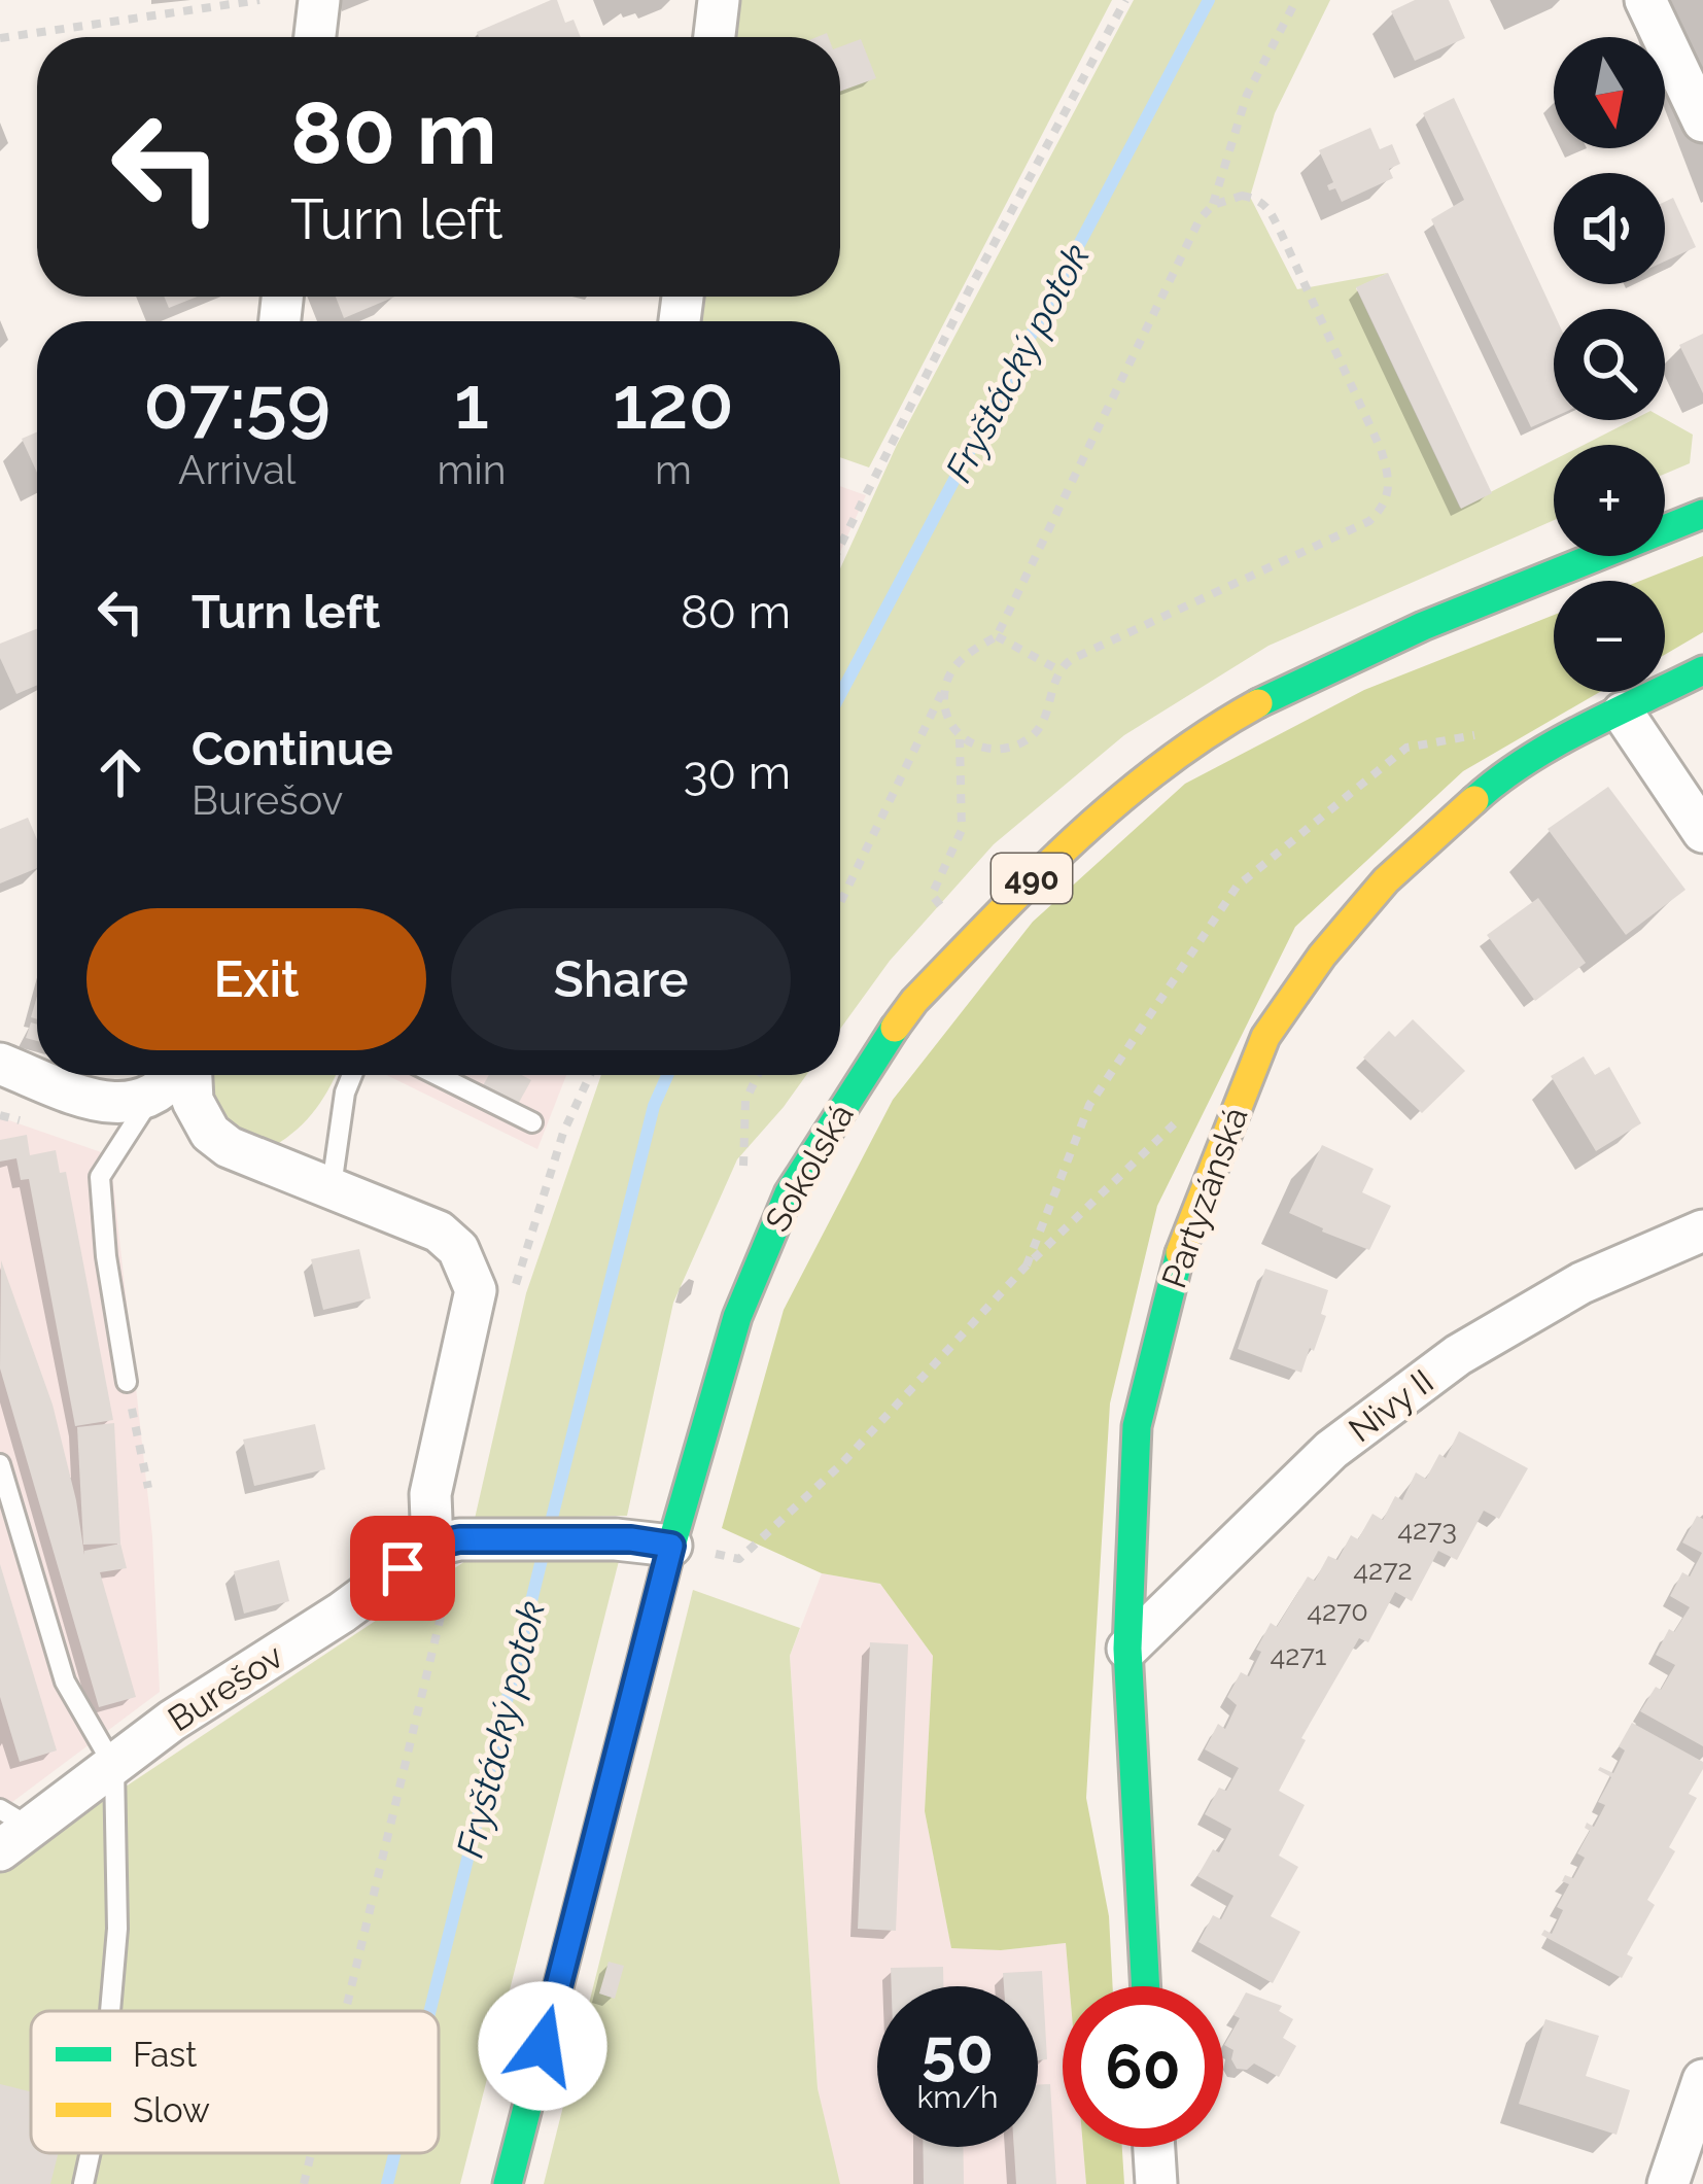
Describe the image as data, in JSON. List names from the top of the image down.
{
  "streets": {
    "main road": ["490", "Sokolská", "Partyzánská"],
    "street": ["Nivy II", "Burešov"]
  },
  "crossings": [
    ["Partyzánská", "Nivy II"]
  ],
  "water": ["Fryštácký potok"],
  "house_numbers": [
    "4273",
    "4272",
    "4270",
    "4271"
  ],
  "legend": ["Fast", "Slow"],
  "north": "bottom",
  "page": {
    "map_buttons": ["+", "−"],
    "turn": ["80 m", "Turn left"],
    "eta": [
      "07:59",
      "Arrival",
      "1",
      "min",
      "120",
      "m"
    ],
    "list": [
      {
        "name": "Turn left",
        "value": "80 m"
      },
      {
        "name": "Continue",
        "note": "Burešov",
        "value": "30 m"
      }
    ],
    "buttons": ["Exit", "Share"],
    "speed": "50 km/h",
    "limit": "60"
  }
}
